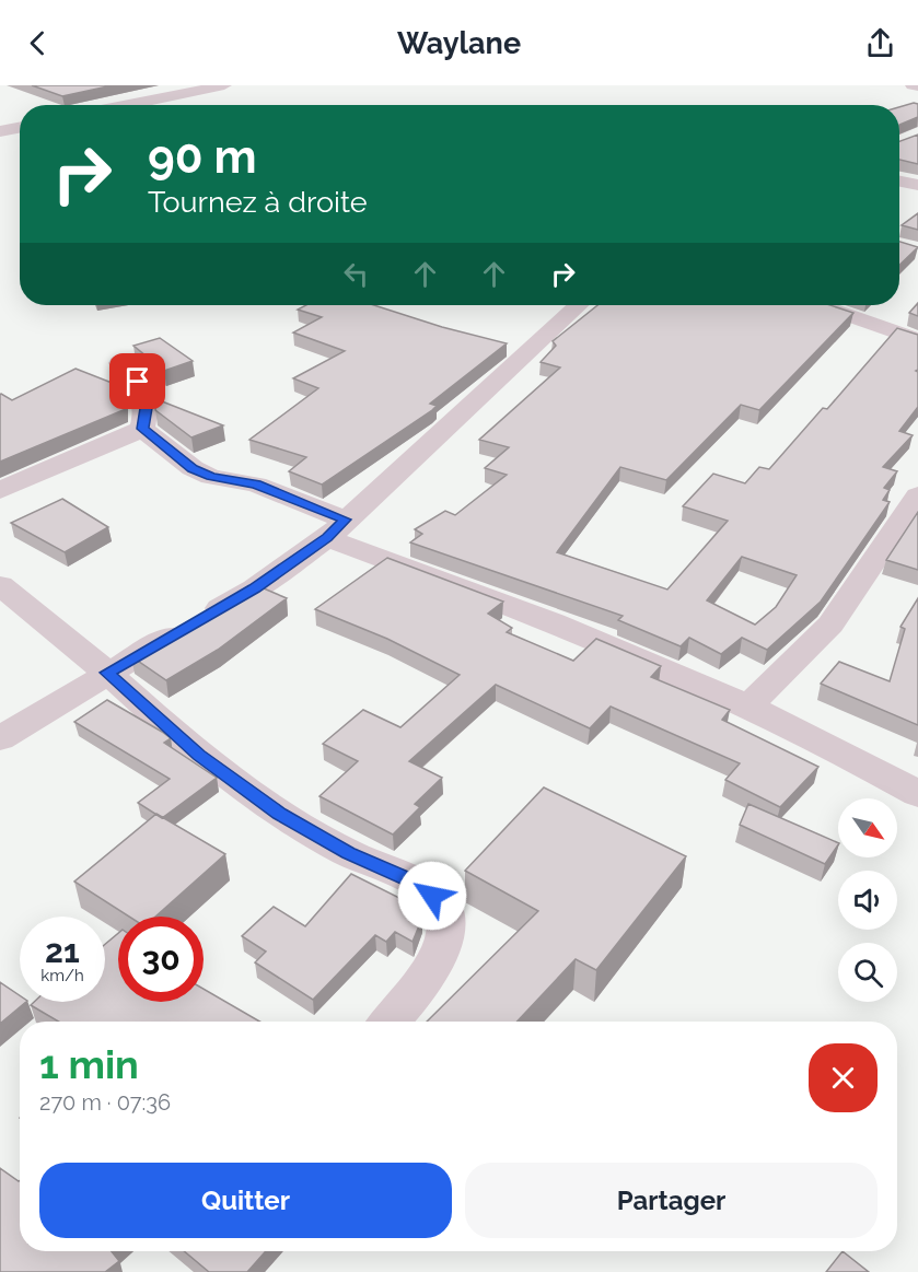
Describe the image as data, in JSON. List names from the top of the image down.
{
  "north": "bottom right",
  "page": {
    "header": "Waylane",
    "turn": ["90 m", "Tournez à droite"],
    "speed": "21 km/h",
    "limit": "30",
    "heading": ["1 min", "270 m · 07:36"],
    "buttons": ["Quitter", "Partager"]
  }
}
